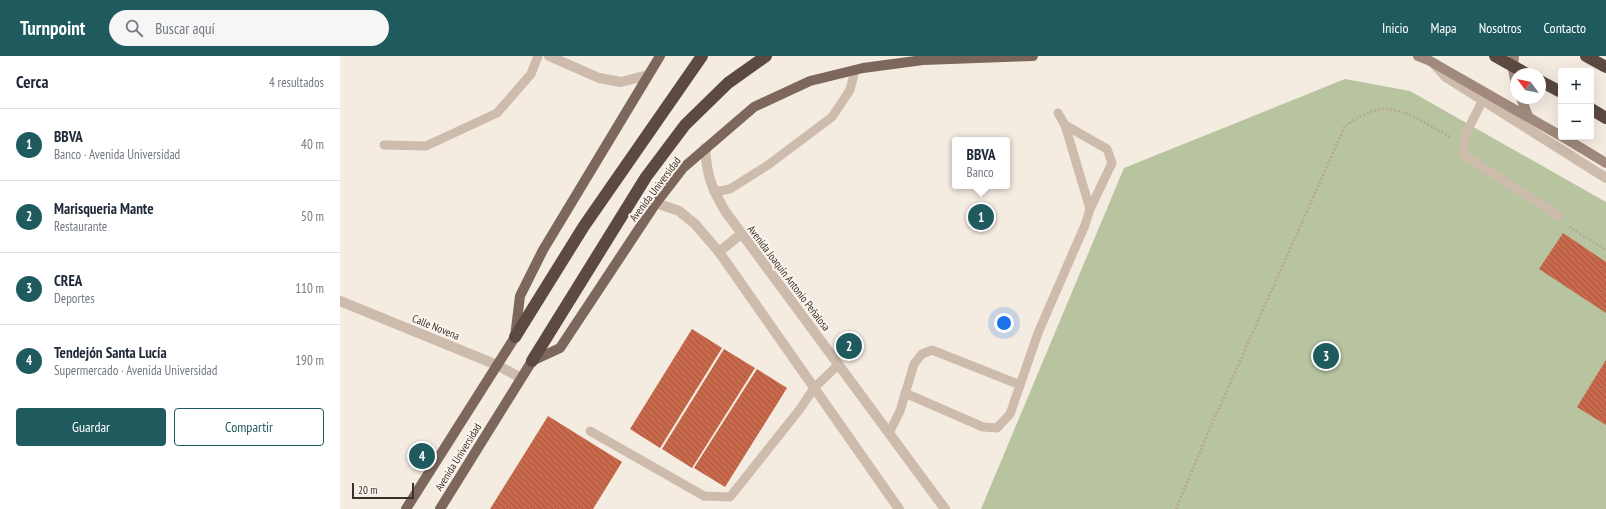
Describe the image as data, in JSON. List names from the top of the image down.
{
  "streets": {
    "main road": ["Avenida Universidad"],
    "street": ["Avenida Joaquín Antonio Peñalosa", "Calle Novena"]
  },
  "crossings": [
    ["Avenida Universidad", "Avenida Joaquín Antonio Peñalosa"],
    ["Avenida Universidad", "Calle Novena"]
  ],
  "scale_bar": "20 m",
  "north": "top left",
  "page": {
    "header": "Turnpoint",
    "search": "Buscar aquí",
    "nav": [
      "Inicio",
      "Mapa",
      "Nosotros",
      "Contacto"
    ],
    "heading": ["Cerca", "4 resultados"],
    "map_buttons": ["+", "−"],
    "list": [
      {
        "mark": "1",
        "name": "BBVA",
        "note": "Banco · Avenida Universidad",
        "value": "40 m"
      },
      {
        "mark": "2",
        "name": "Marisqueria Mante",
        "note": "Restaurante",
        "value": "50 m"
      },
      {
        "mark": "3",
        "name": "CREA",
        "note": "Deportes",
        "value": "110 m"
      },
      {
        "mark": "4",
        "name": "Tendejón Santa Lucía",
        "note": "Supermercado · Avenida Universidad",
        "value": "190 m"
      }
    ],
    "popup": ["BBVA", "Banco"],
    "pins": [
      "1",
      "2",
      "3",
      "4"
    ],
    "buttons": ["Guardar", "Compartir"],
    "scale": "20 m"
  }
}
